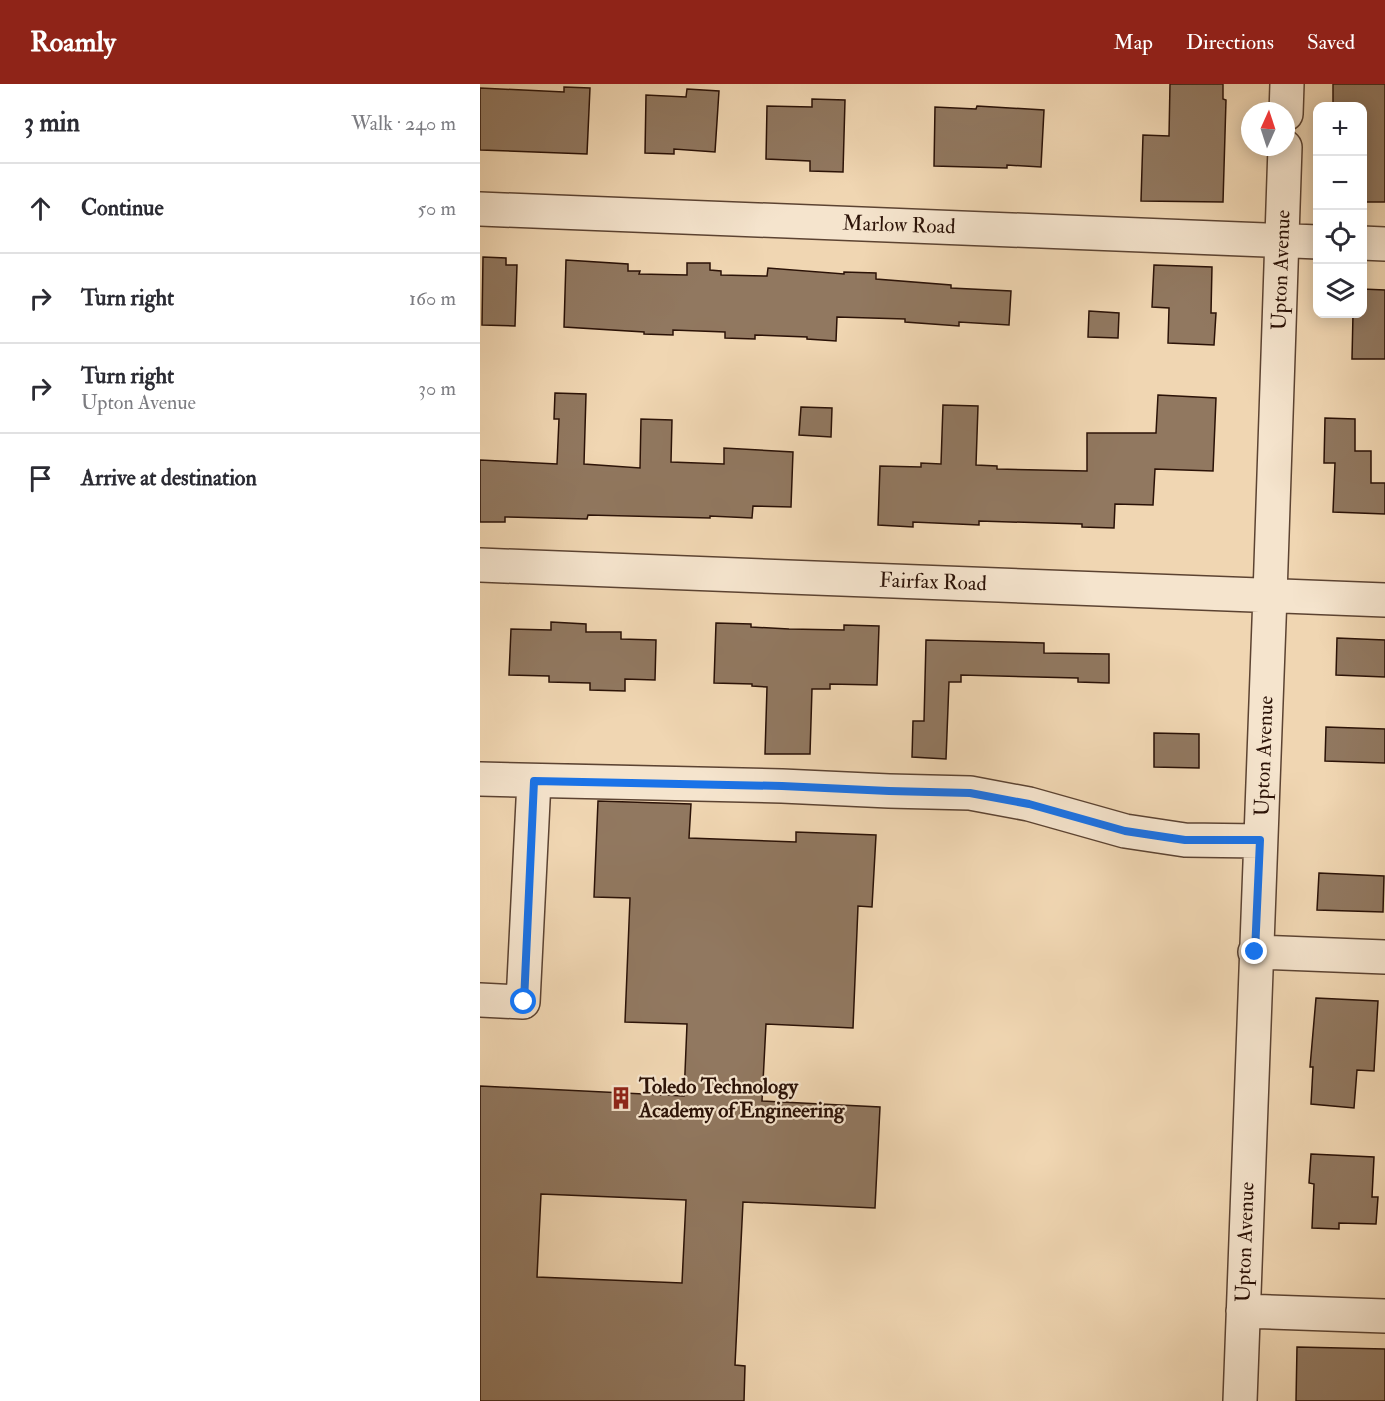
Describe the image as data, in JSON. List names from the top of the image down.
{
  "streets": {
    "street": ["Marlow Road", "Upton Avenue", "Fairfax Road"]
  },
  "crossings": [
    ["Marlow Road", "Upton Avenue"],
    ["Upton Avenue", "Fairfax Road"]
  ],
  "places": {
    "building": ["Toledo Technology Academy of Engineering"]
  },
  "north": "top",
  "page": {
    "header": "Roamly",
    "nav": ["Map", "Directions", "Saved"],
    "heading": ["3 min", "Walk · 240 m"],
    "map_buttons": ["+", "−"],
    "list": [
      ["Continue", "50 m"],
      ["Turn right", "160 m"],
      ["Turn right", "Upton Avenue", "30 m"],
      "Arrive at destination"
    ]
  }
}
